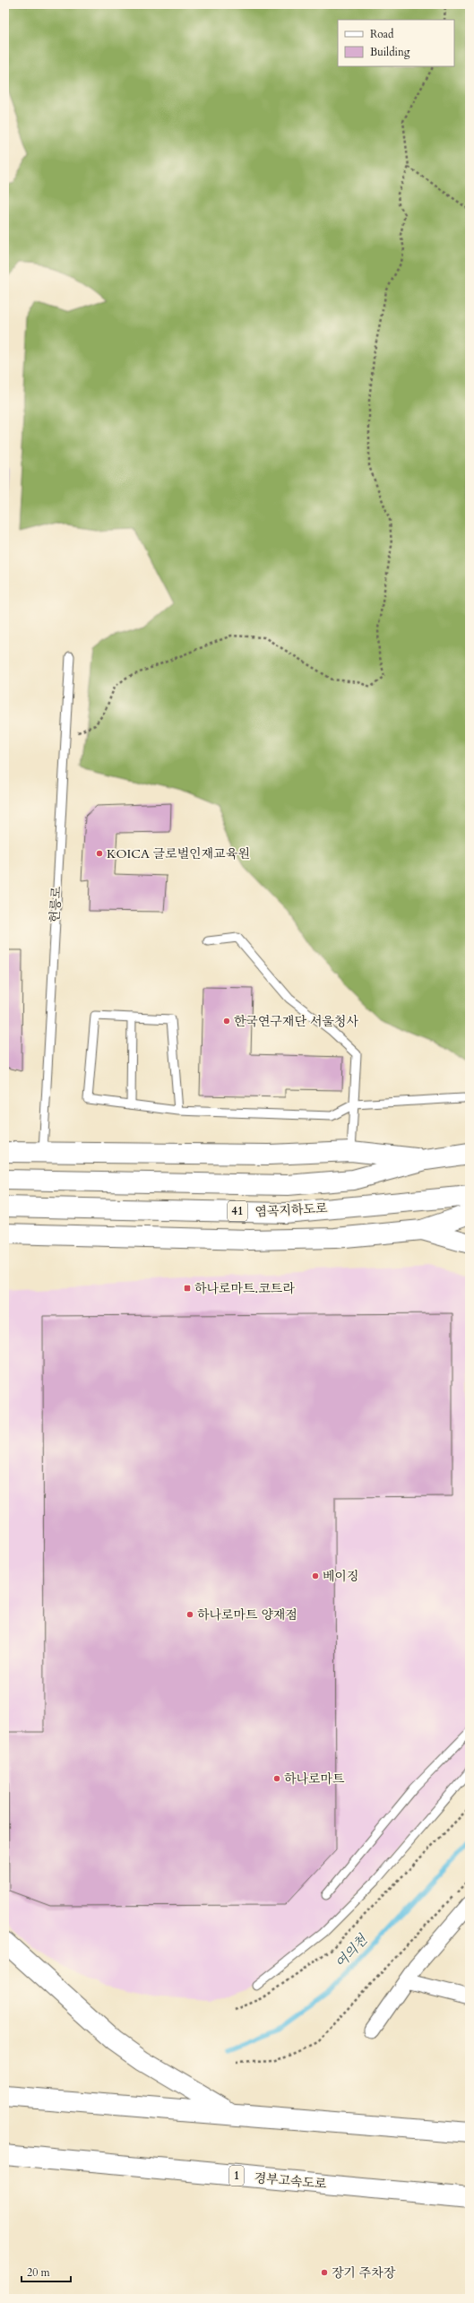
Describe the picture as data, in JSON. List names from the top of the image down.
{
  "streets": {
    "main road": [
      "염곡지하도로",
      "41",
      "1",
      "경부고속도로"
    ],
    "lane": ["헌릉로"]
  },
  "crossings": [
    ["염곡지하도로", "41"]
  ],
  "water": ["여의천"],
  "places": {
    "other": [
      "KOICA 글로벌인재교육원",
      "한국연구재단 서울청사",
      "베이징",
      "하나로마트 양재점",
      "하나로마트",
      "장기 주차장"
    ],
    "transit": ["하나로마트.코트라"]
  },
  "legend": ["Road", "Building"],
  "scale_bar": "20 m"
}
